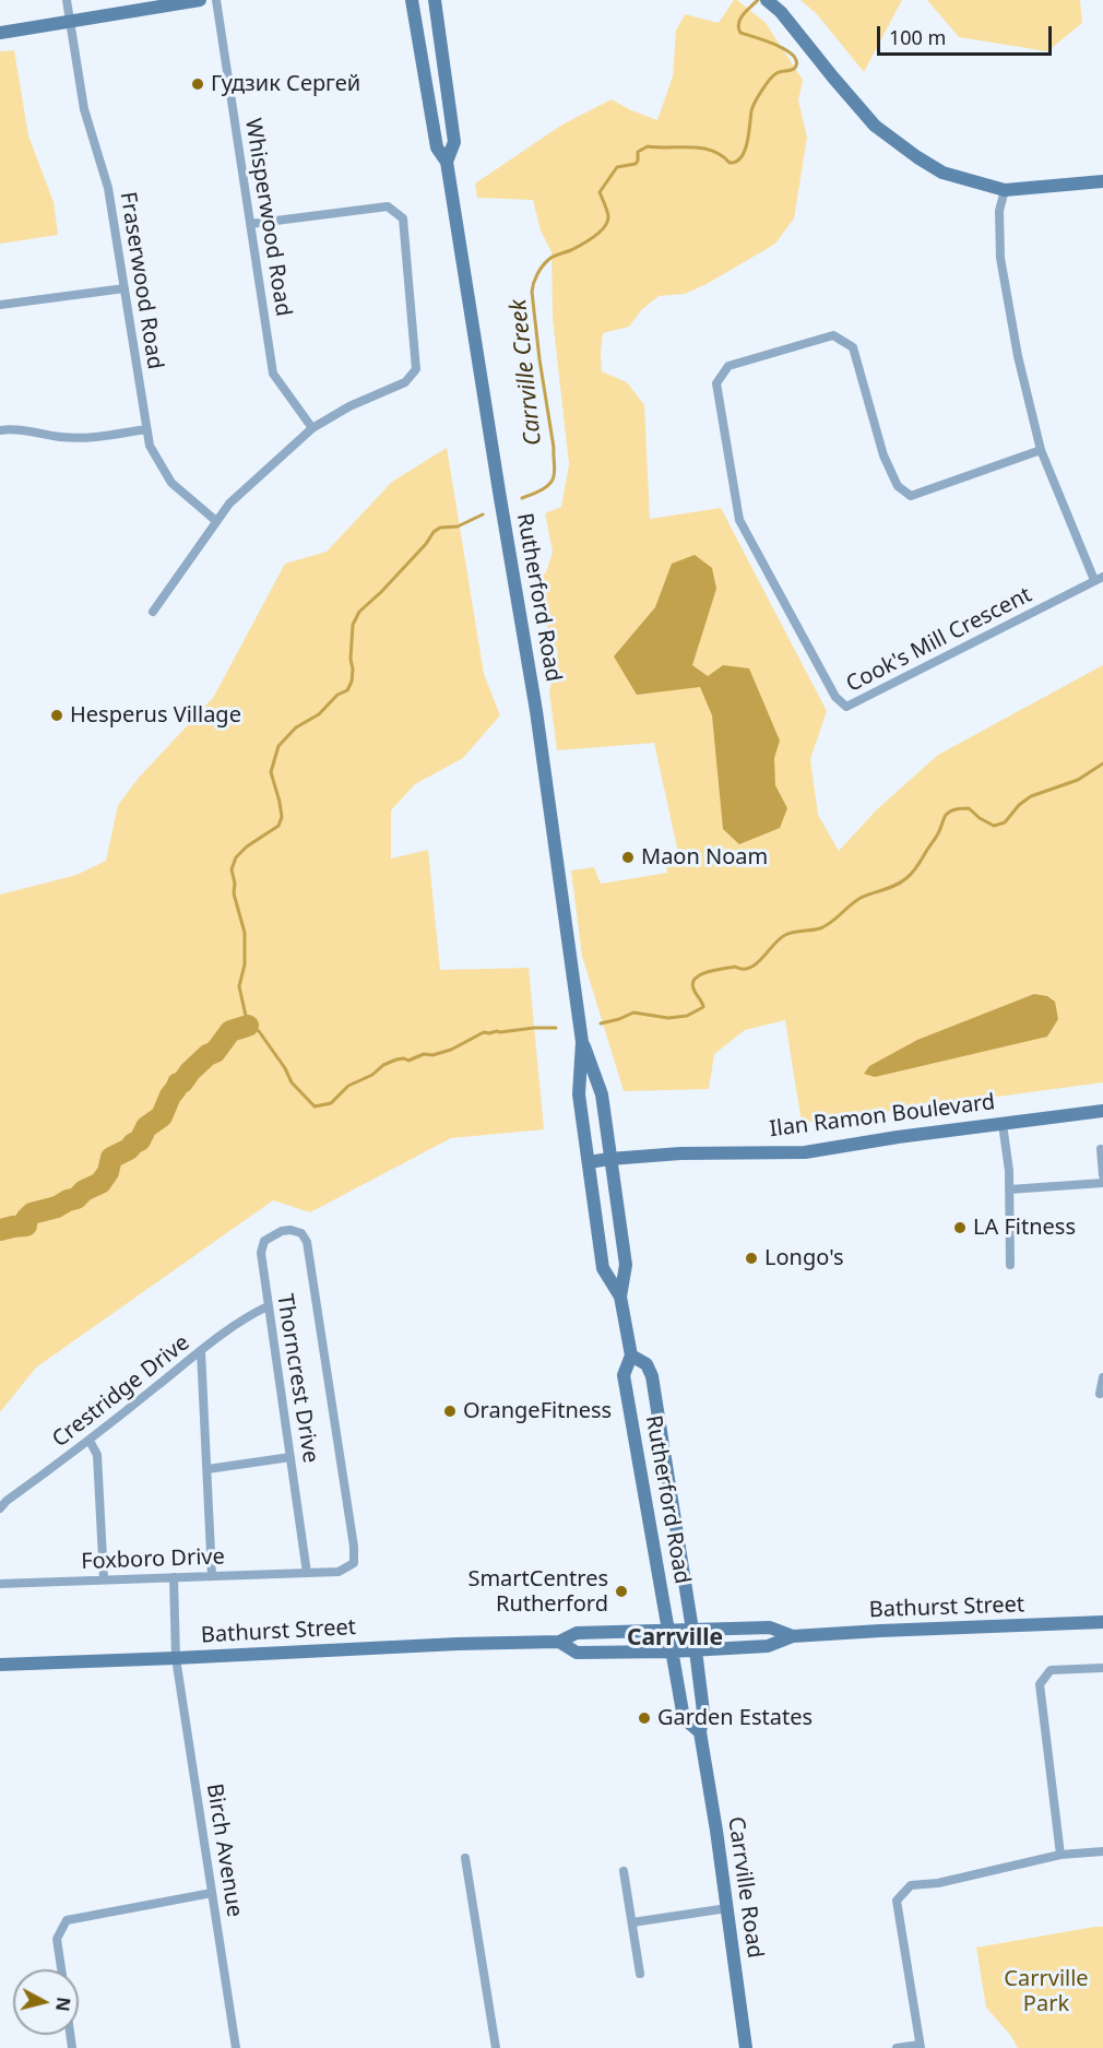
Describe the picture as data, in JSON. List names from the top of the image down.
{
  "streets": {
    "main road": [
      "Rutherford Road",
      "Ilan Ramon Boulevard",
      "Bathurst Street",
      "Carrville Road"
    ],
    "street": [
      "Whisperwood Road",
      "Fraserwood Road",
      "Cook's Mill Crescent",
      "Thorncrest Drive",
      "Crestridge Drive",
      "Foxboro Drive",
      "Birch Avenue"
    ]
  },
  "crossings": [
    ["Rutherford Road", "Ilan Ramon Boulevard"],
    ["Rutherford Road", "Bathurst Street"],
    ["Rutherford Road", "Carrville Road"],
    ["Thorncrest Drive", "Crestridge Drive"],
    ["Thorncrest Drive", "Foxboro Drive"],
    ["Foxboro Drive", "Birch Avenue"],
    ["Bathurst Street", "Birch Avenue"],
    ["Bathurst Street", "Carrville Road"]
  ],
  "districts": ["Carrville"],
  "water": ["Carrville Creek"],
  "parks": ["Carrville Park"],
  "places": [
    "Гудзик Сергей",
    "Hesperus Village",
    "Maon Noam",
    "LA Fitness",
    "Longo's",
    "OrangeFitness",
    "SmartCentres Rutherford",
    "Garden Estates"
  ],
  "scale_bar": "100 m",
  "north": "right"
}
